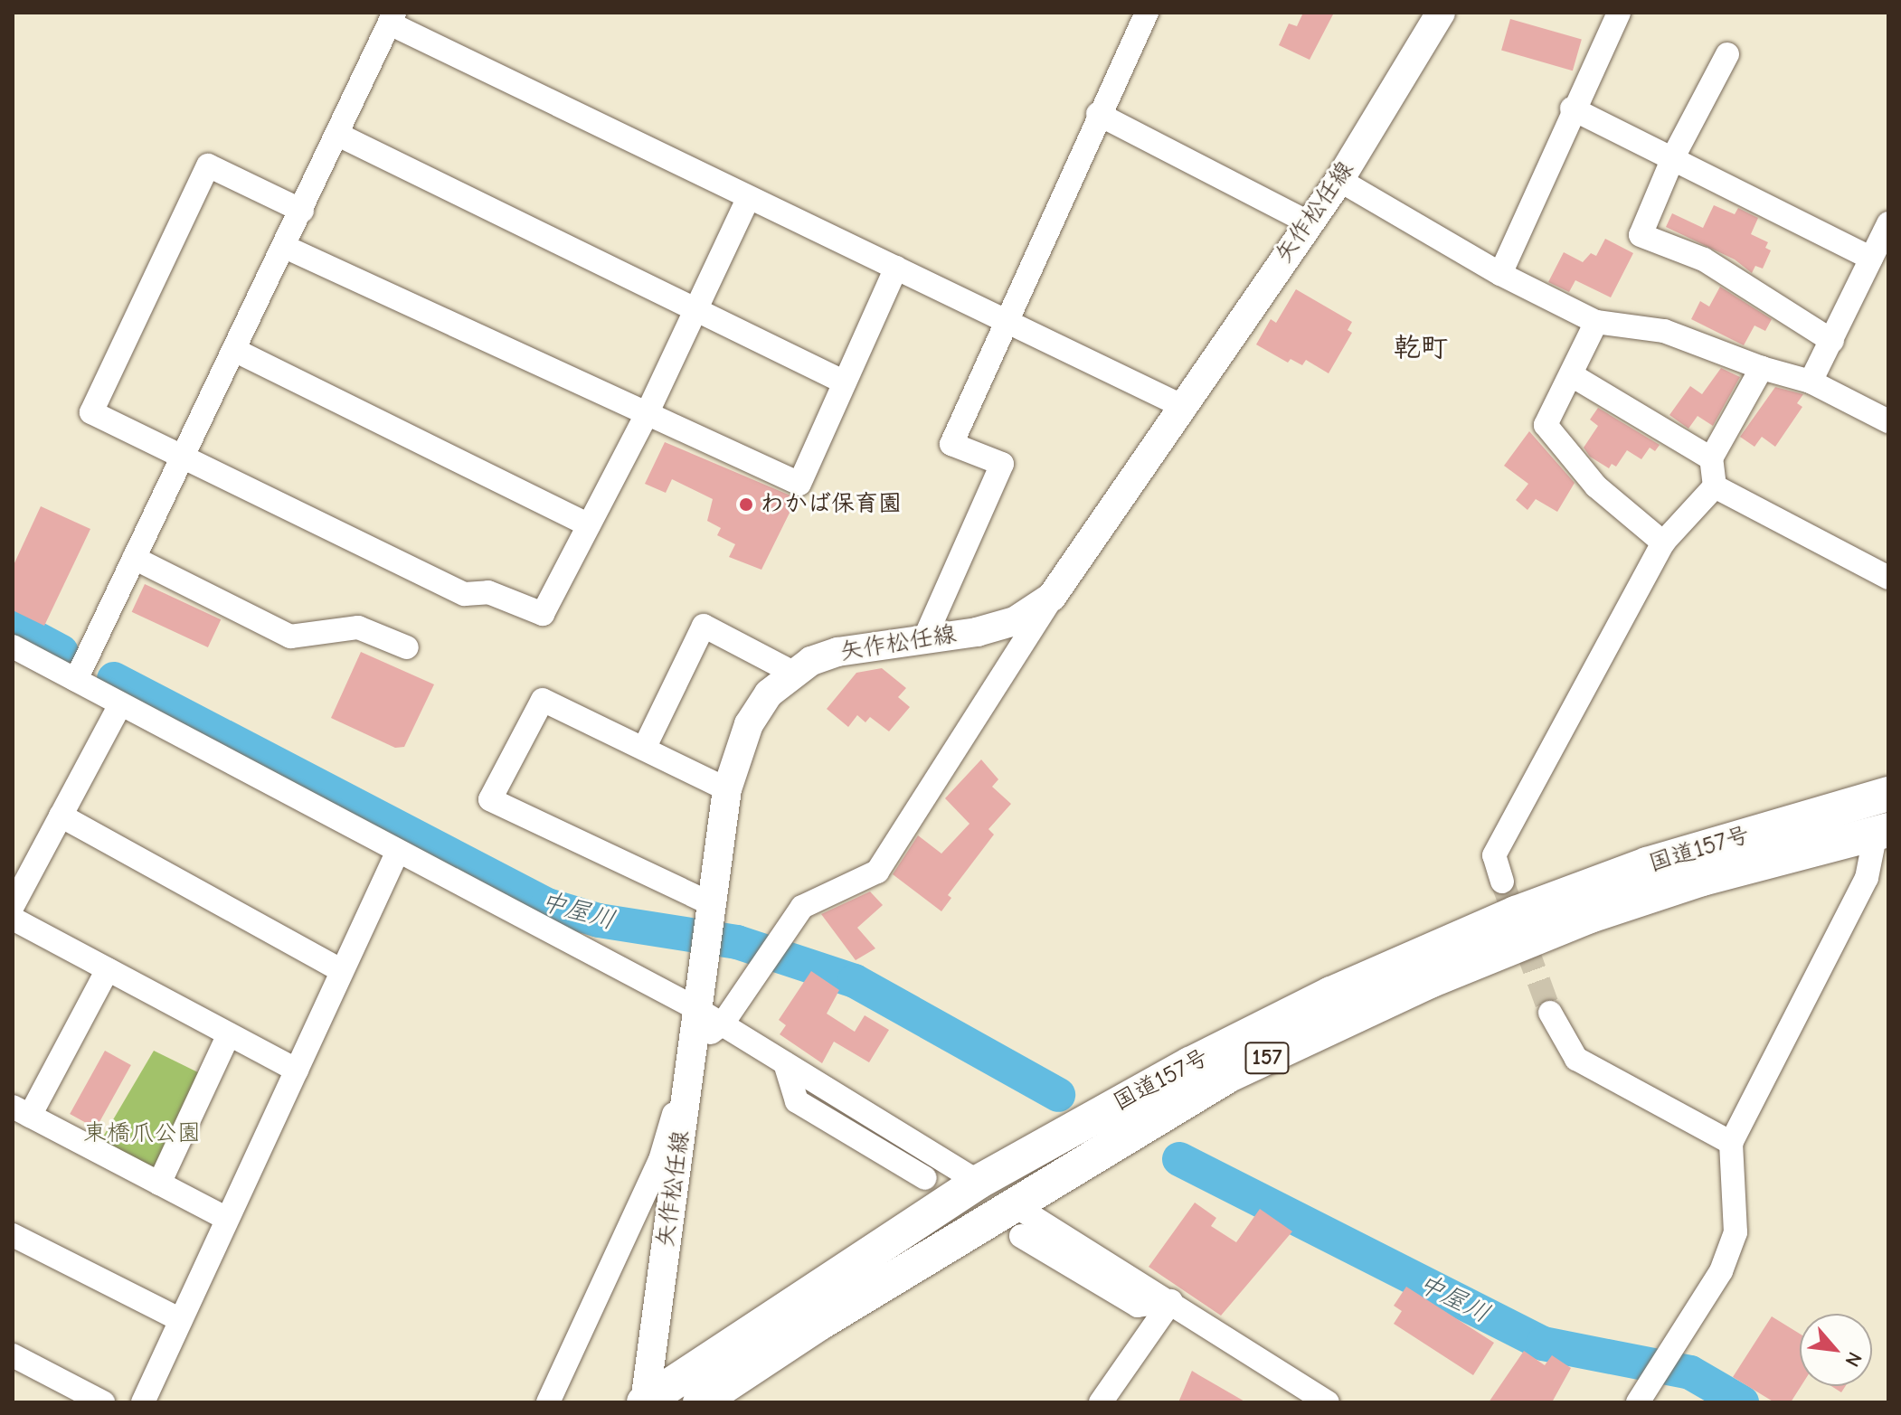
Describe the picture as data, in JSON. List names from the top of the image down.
{
  "streets": {
    "highway": ["国道157号", "157"],
    "main road": ["矢作松任線"]
  },
  "crossings": [
    ["矢作松任線", "国道157号"]
  ],
  "districts": ["乾町"],
  "water": ["中屋川"],
  "parks": ["東橋爪公園"],
  "places": ["わかば保育園"],
  "north": "bottom right"
}
